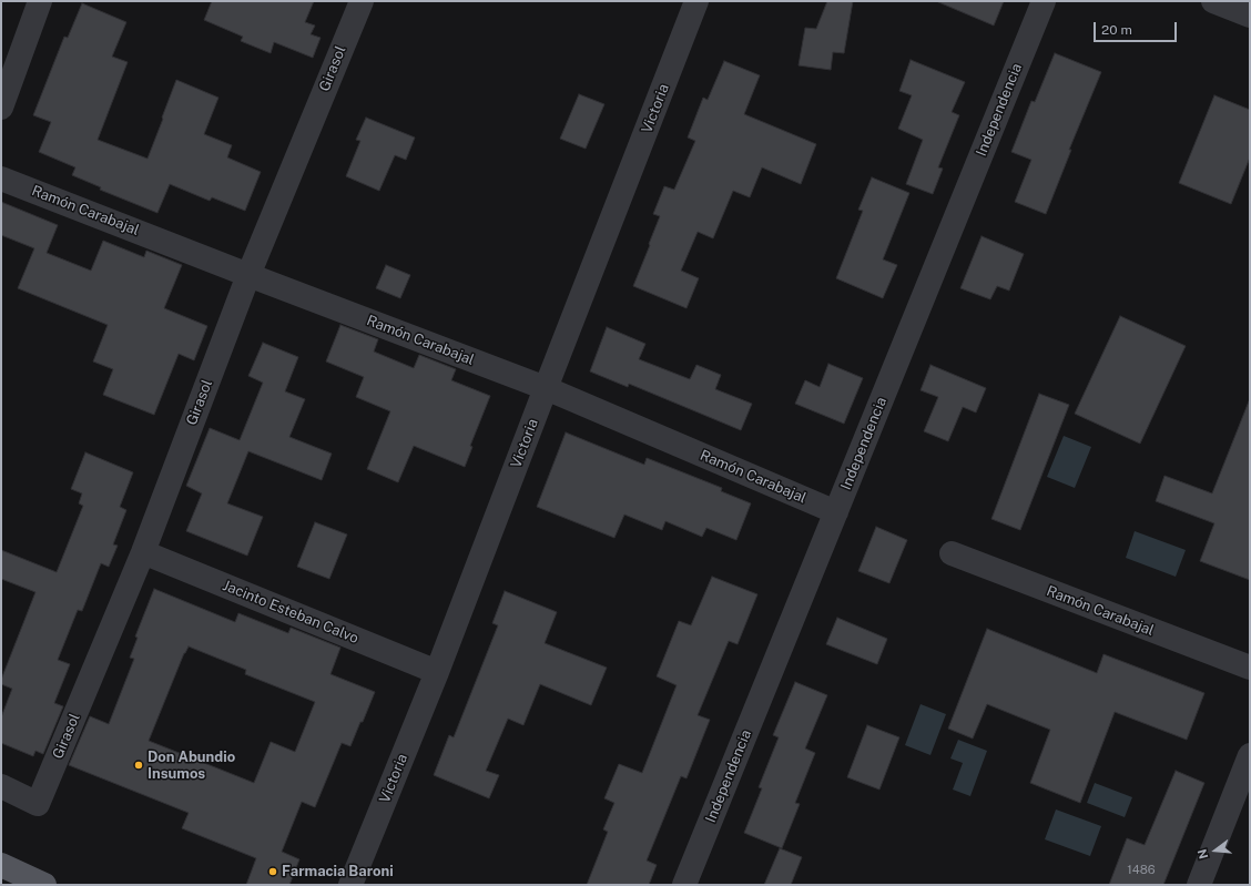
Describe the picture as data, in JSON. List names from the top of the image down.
{
  "streets": {
    "street": [
      "Girasol",
      "Victoria",
      "Independencia",
      "Ramón Carabajal",
      "Jacinto Esteban Calvo"
    ]
  },
  "crossings": [
    ["Girasol", "Ramón Carabajal"],
    ["Girasol", "Jacinto Esteban Calvo"],
    ["Victoria", "Ramón Carabajal"],
    ["Victoria", "Jacinto Esteban Calvo"],
    ["Independencia", "Ramón Carabajal"]
  ],
  "places": ["Don Abundio Insumos", "Farmacia Baroni"],
  "house_numbers": ["1486"],
  "scale_bar": "20 m",
  "north": "left"
}
